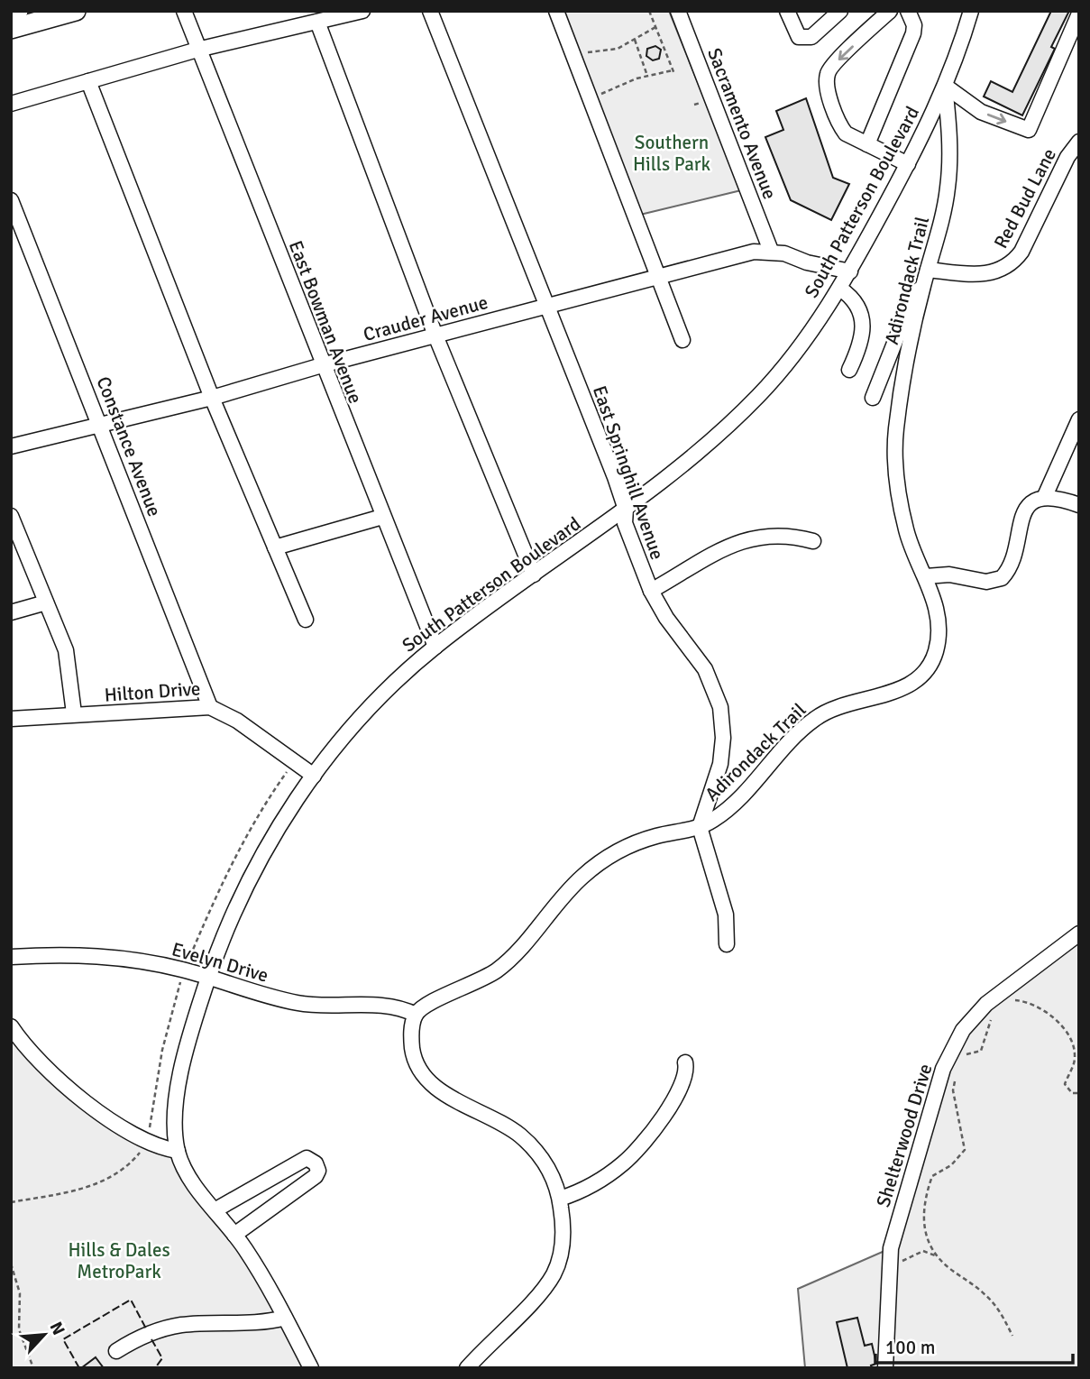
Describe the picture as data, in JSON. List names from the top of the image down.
{
  "streets": {
    "street": [
      "Sacramento Avenue",
      "Red Bud Lane",
      "South Patterson Boulevard",
      "Adirondack Trail",
      "Crauder Avenue",
      "East Bowman Avenue",
      "Constance Avenue",
      "East Springhill Avenue",
      "Hilton Drive",
      "Evelyn Drive",
      "Shelterwood Drive"
    ]
  },
  "crossings": [
    ["Sacramento Avenue", "Crauder Avenue"],
    ["Red Bud Lane", "Adirondack Trail"],
    ["South Patterson Boulevard", "Adirondack Trail"],
    ["South Patterson Boulevard", "Crauder Avenue"],
    ["South Patterson Boulevard", "East Bowman Avenue"],
    ["South Patterson Boulevard", "East Springhill Avenue"],
    ["South Patterson Boulevard", "Hilton Drive"],
    ["South Patterson Boulevard", "Evelyn Drive"],
    ["Adirondack Trail", "East Springhill Avenue"],
    ["Adirondack Trail", "Evelyn Drive"],
    ["Crauder Avenue", "East Bowman Avenue"],
    ["Crauder Avenue", "Constance Avenue"],
    ["Crauder Avenue", "East Springhill Avenue"],
    ["Constance Avenue", "Hilton Drive"]
  ],
  "parks": ["Southern Hills Park", "Hills & Dales MetroPark"],
  "scale_bar": "100 m",
  "north": "top right"
}
